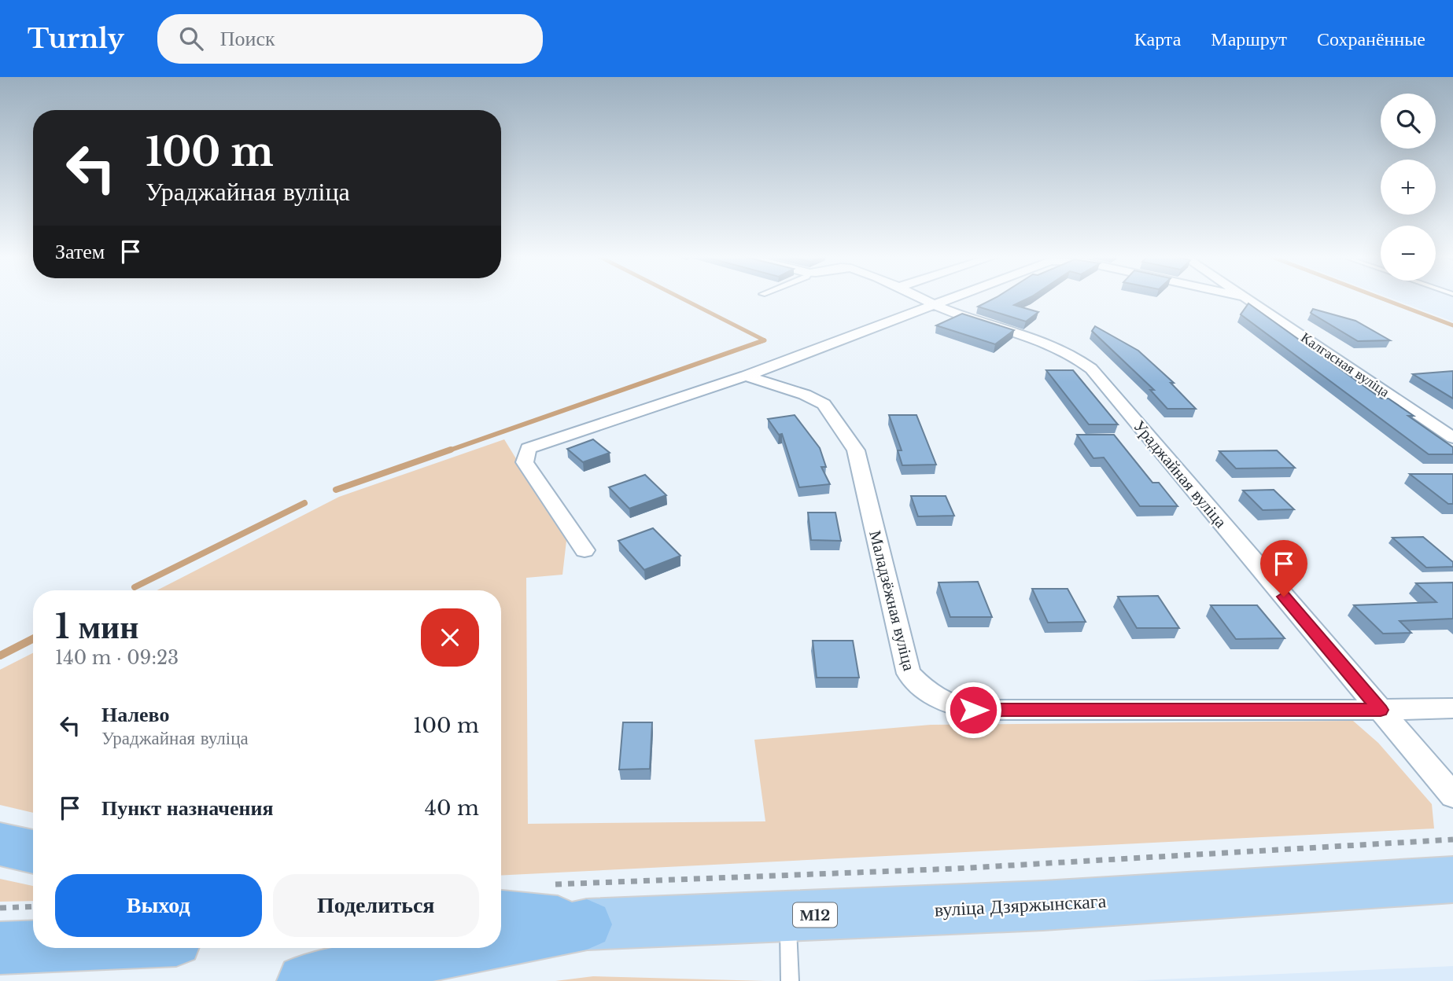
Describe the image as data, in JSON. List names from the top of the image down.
{
  "streets": {
    "highway": ["М12"],
    "main road": ["вуліца Дзяржынскага"],
    "street": ["Калгасная вуліца", "Ураджайная вуліца", "Маладзёжная вуліца"]
  },
  "crossings": [
    ["Ураджайная вуліца", "Маладзёжная вуліца"],
    ["вуліца Дзяржынскага", "М12"]
  ],
  "page": {
    "header": "Turnly",
    "search": "Поиск",
    "nav": ["Карта", "Маршрут", "Сохранённые"],
    "map_buttons": ["+", "−"],
    "turn": ["100 m", "Ураджайная вуліца"],
    "then": "Затем",
    "heading": ["1 мин", "140 m · 09:23"],
    "list": [
      {
        "name": "Налево",
        "note": "Ураджайная вуліца",
        "value": "100 m"
      },
      {
        "name": "Пункт назначения",
        "value": "40 m"
      }
    ],
    "buttons": ["Выход", "Поделиться"]
  }
}
